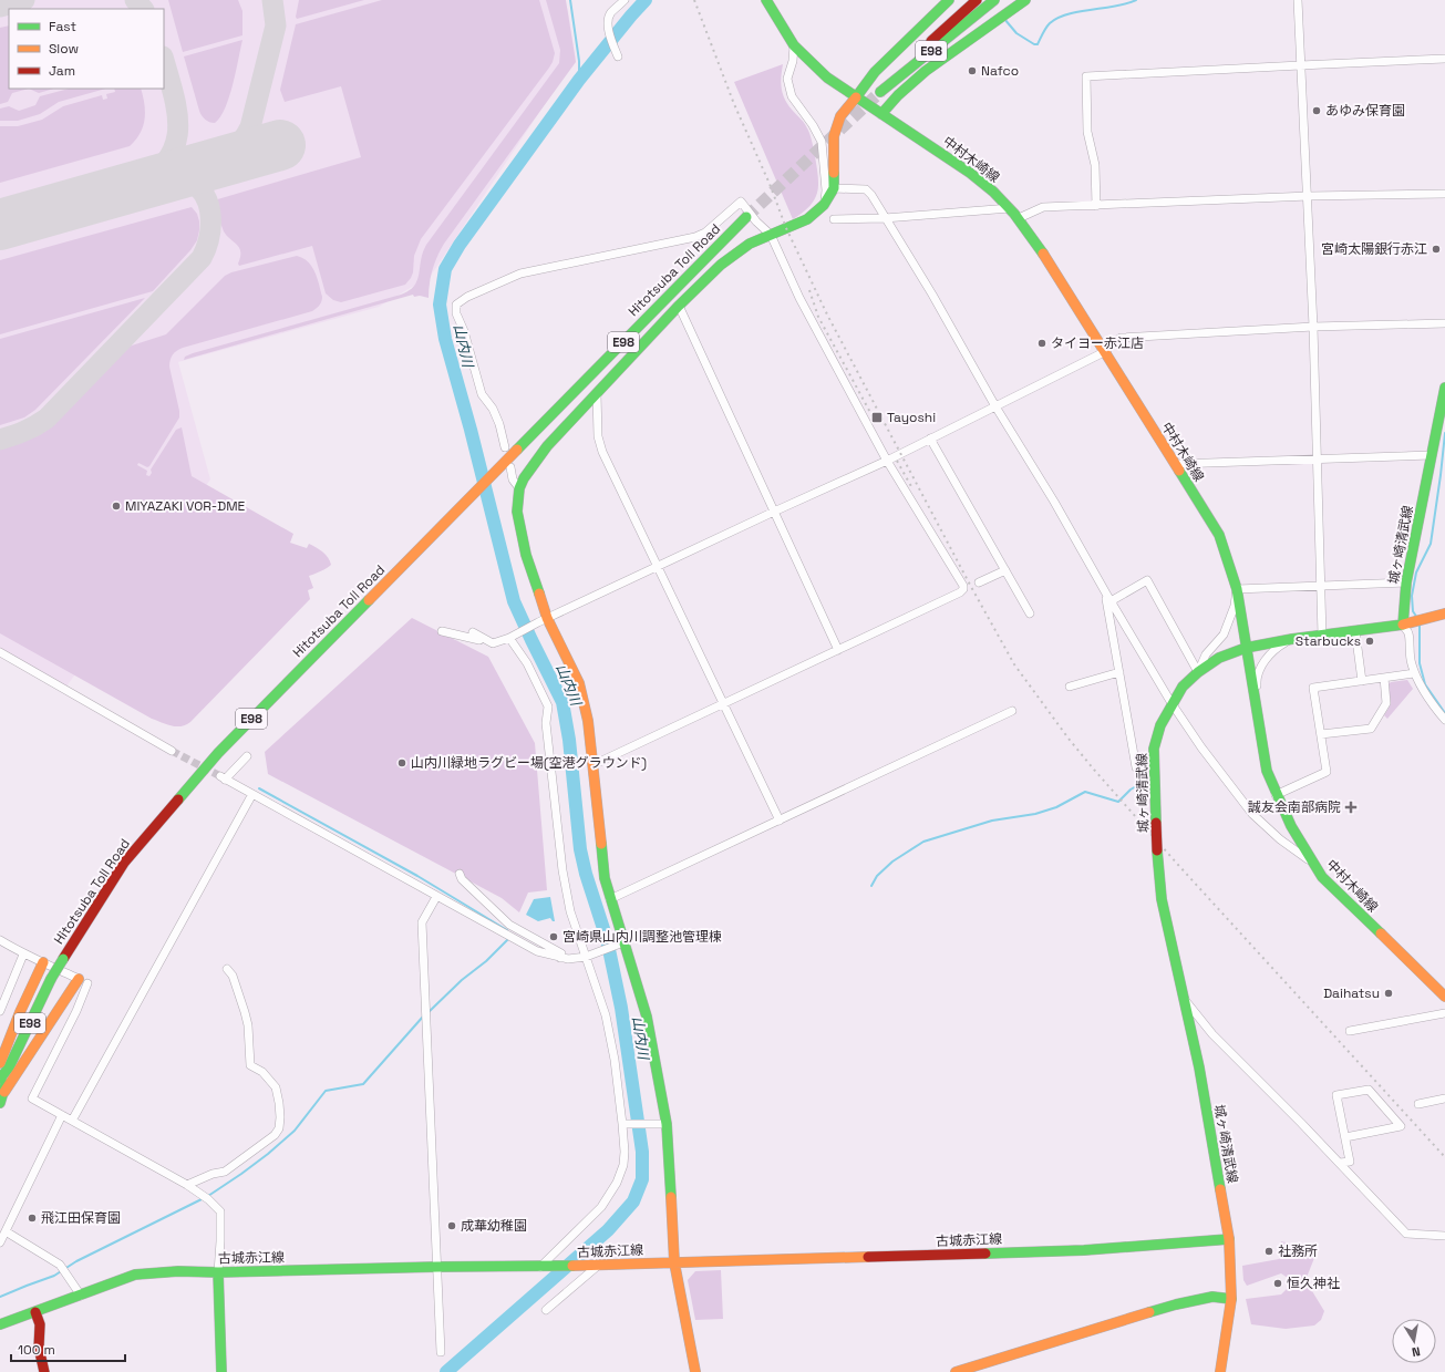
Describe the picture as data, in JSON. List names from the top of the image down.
{
  "streets": {
    "main road": [
      "E98",
      "中村木崎線",
      "Hitotsuba Toll Road",
      "城ヶ崎清武線",
      "古城赤江線"
    ]
  },
  "crossings": [
    ["中村木崎線", "城ヶ崎清武線"],
    ["城ヶ崎清武線", "古城赤江線"]
  ],
  "water": ["山内川"],
  "places": {
    "other": [
      "Nafco",
      "あゆみ保育園",
      "宮崎太陽銀行赤江",
      "タイヨー赤江店",
      "MIYAZAKI VOR-DME",
      "Starbucks",
      "山内川緑地ラグビー場(空港グラウンド)",
      "宮崎県山内川調整池管理棟",
      "Daihatsu",
      "飛江田保育園",
      "成華幼稚園",
      "社務所",
      "恒久神社"
    ],
    "transit": ["Tayoshi"],
    "health": ["誠友会南部病院"]
  },
  "legend": ["Fast", "Slow", "Jam"],
  "scale_bar": "100 m",
  "north": "bottom"
}
